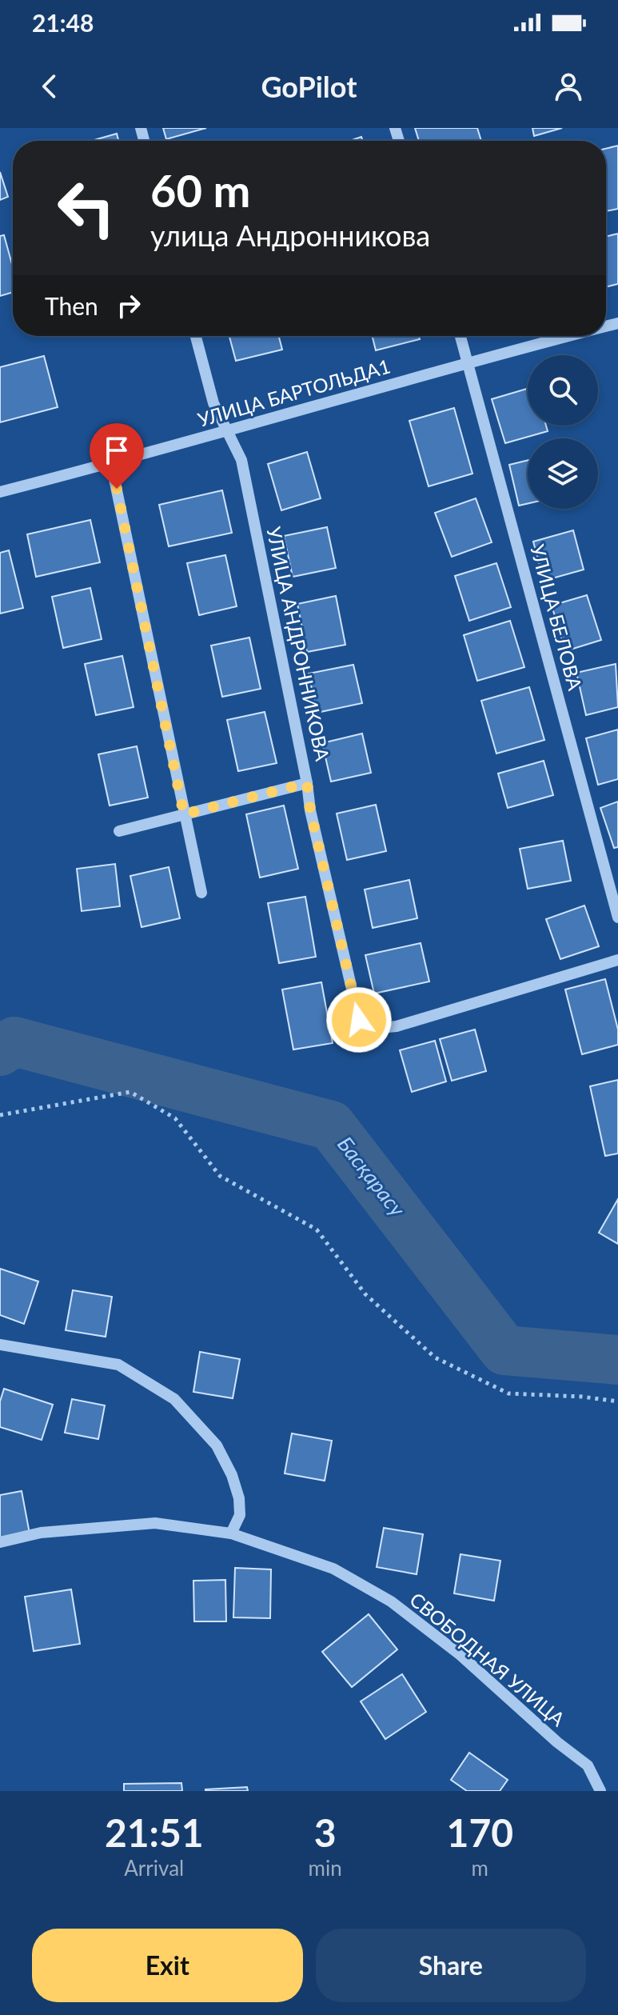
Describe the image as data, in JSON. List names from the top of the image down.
{
  "streets": {
    "street": [
      "УЛИЦА БАРТОЛЬДА1",
      "УЛИЦА БЕЛОВА",
      "УЛИЦА АНДРОННИКОВА",
      "СВОБОДНАЯ УЛИЦА"
    ]
  },
  "crossings": [
    ["УЛИЦА БАРТОЛЬДА1", "УЛИЦА БЕЛОВА"],
    ["УЛИЦА БАРТОЛЬДА1", "УЛИЦА АНДРОННИКОВА"]
  ],
  "water": ["Басқарасу"],
  "page": {
    "status": "21:48",
    "header": "GoPilot",
    "turn": ["60 m", "улица Андронникова"],
    "then": "Then",
    "eta": [
      "21:51",
      "Arrival",
      "3",
      "min",
      "170",
      "m"
    ],
    "buttons": ["Exit", "Share"]
  }
}
